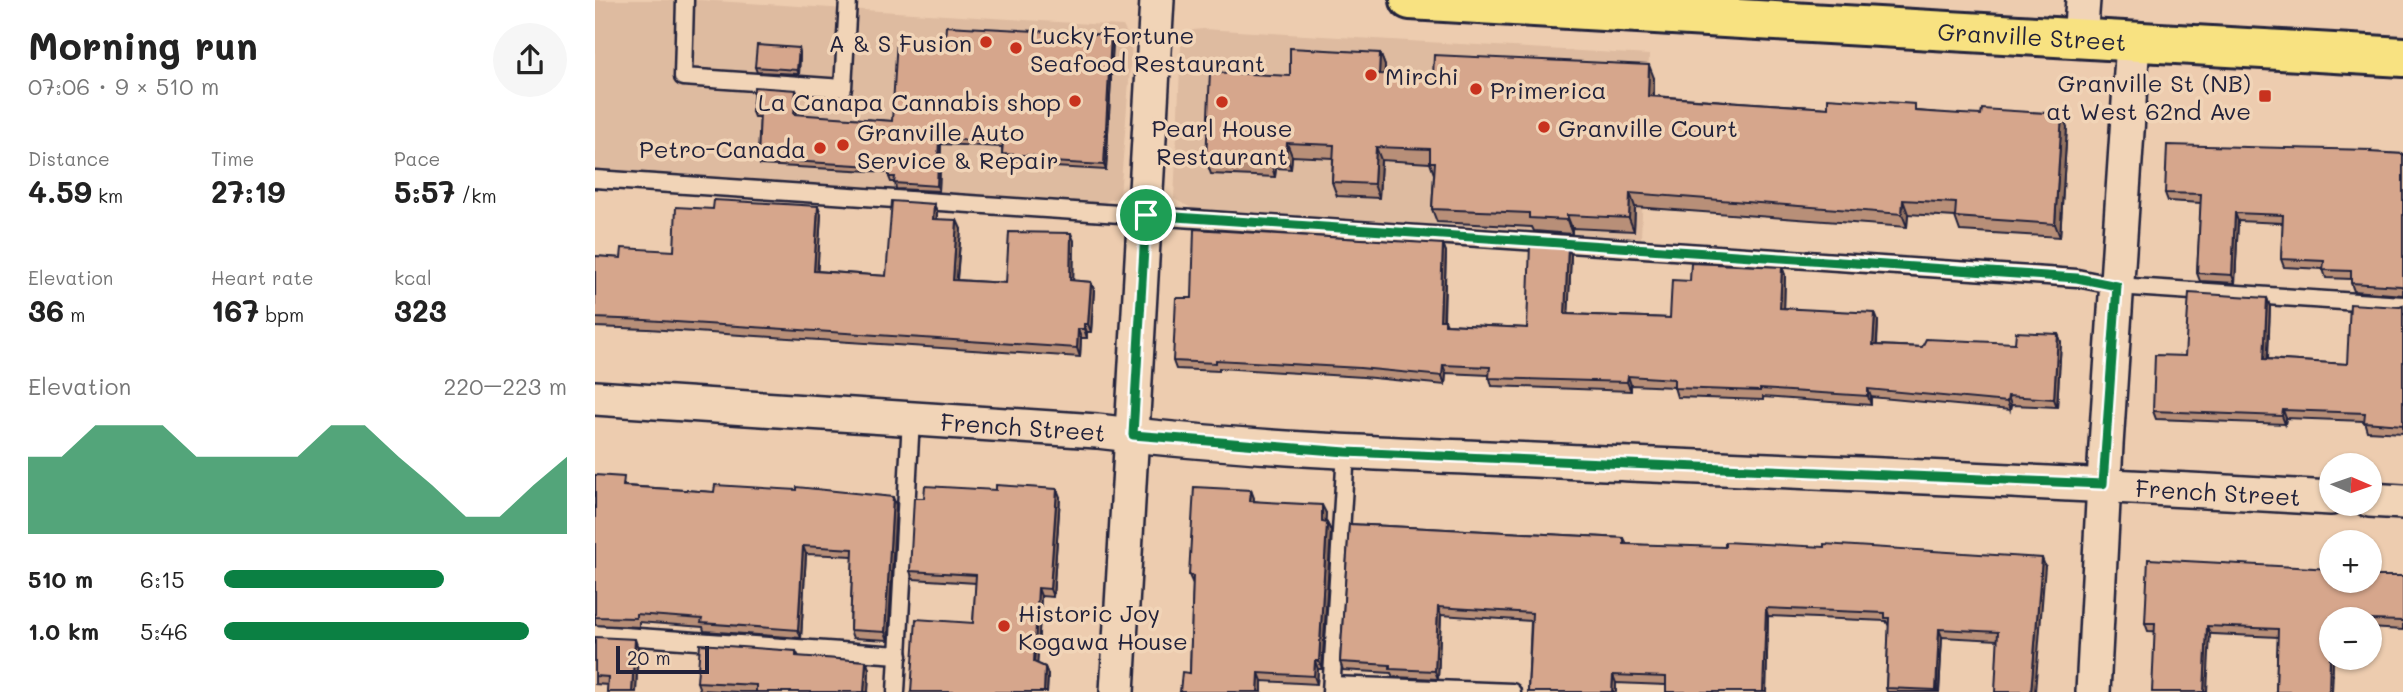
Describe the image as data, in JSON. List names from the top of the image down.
{
  "streets": {
    "highway": ["Granville Street"],
    "street": ["French Street"]
  },
  "places": {
    "other": [
      "A & S Fusion",
      "Lucky Fortune Seafood Restaurant",
      "Mirchi",
      "Primerica",
      "La Canapa Cannabis shop",
      "Pearl House Restaurant",
      "Granville Court",
      "Granville Auto Service & Repair",
      "Petro-Canada",
      "Historic Joy Kogawa House"
    ],
    "transit": ["Granville St (NB) at West 62nd Ave"]
  },
  "scale_bar": "20 m",
  "north": "right",
  "page": {
    "heading": ["Morning run", "07:06 · 9 × 510 m"],
    "stats": [
      ["Distance", "4.59 km"],
      ["Time", "27:19"],
      ["Pace", "5:57 /km"],
      ["Elevation", "36 m"],
      ["Heart rate", "167 bpm"],
      ["kcal", "323"]
    ],
    "chart": ["Elevation", "220–223 m"],
    "map_buttons": ["+", "−"],
    "list": [
      {
        "name": "510 m",
        "note": "6:15"
      },
      {
        "name": "1.0 km",
        "note": "5:46"
      }
    ],
    "scale": "20 m"
  }
}
